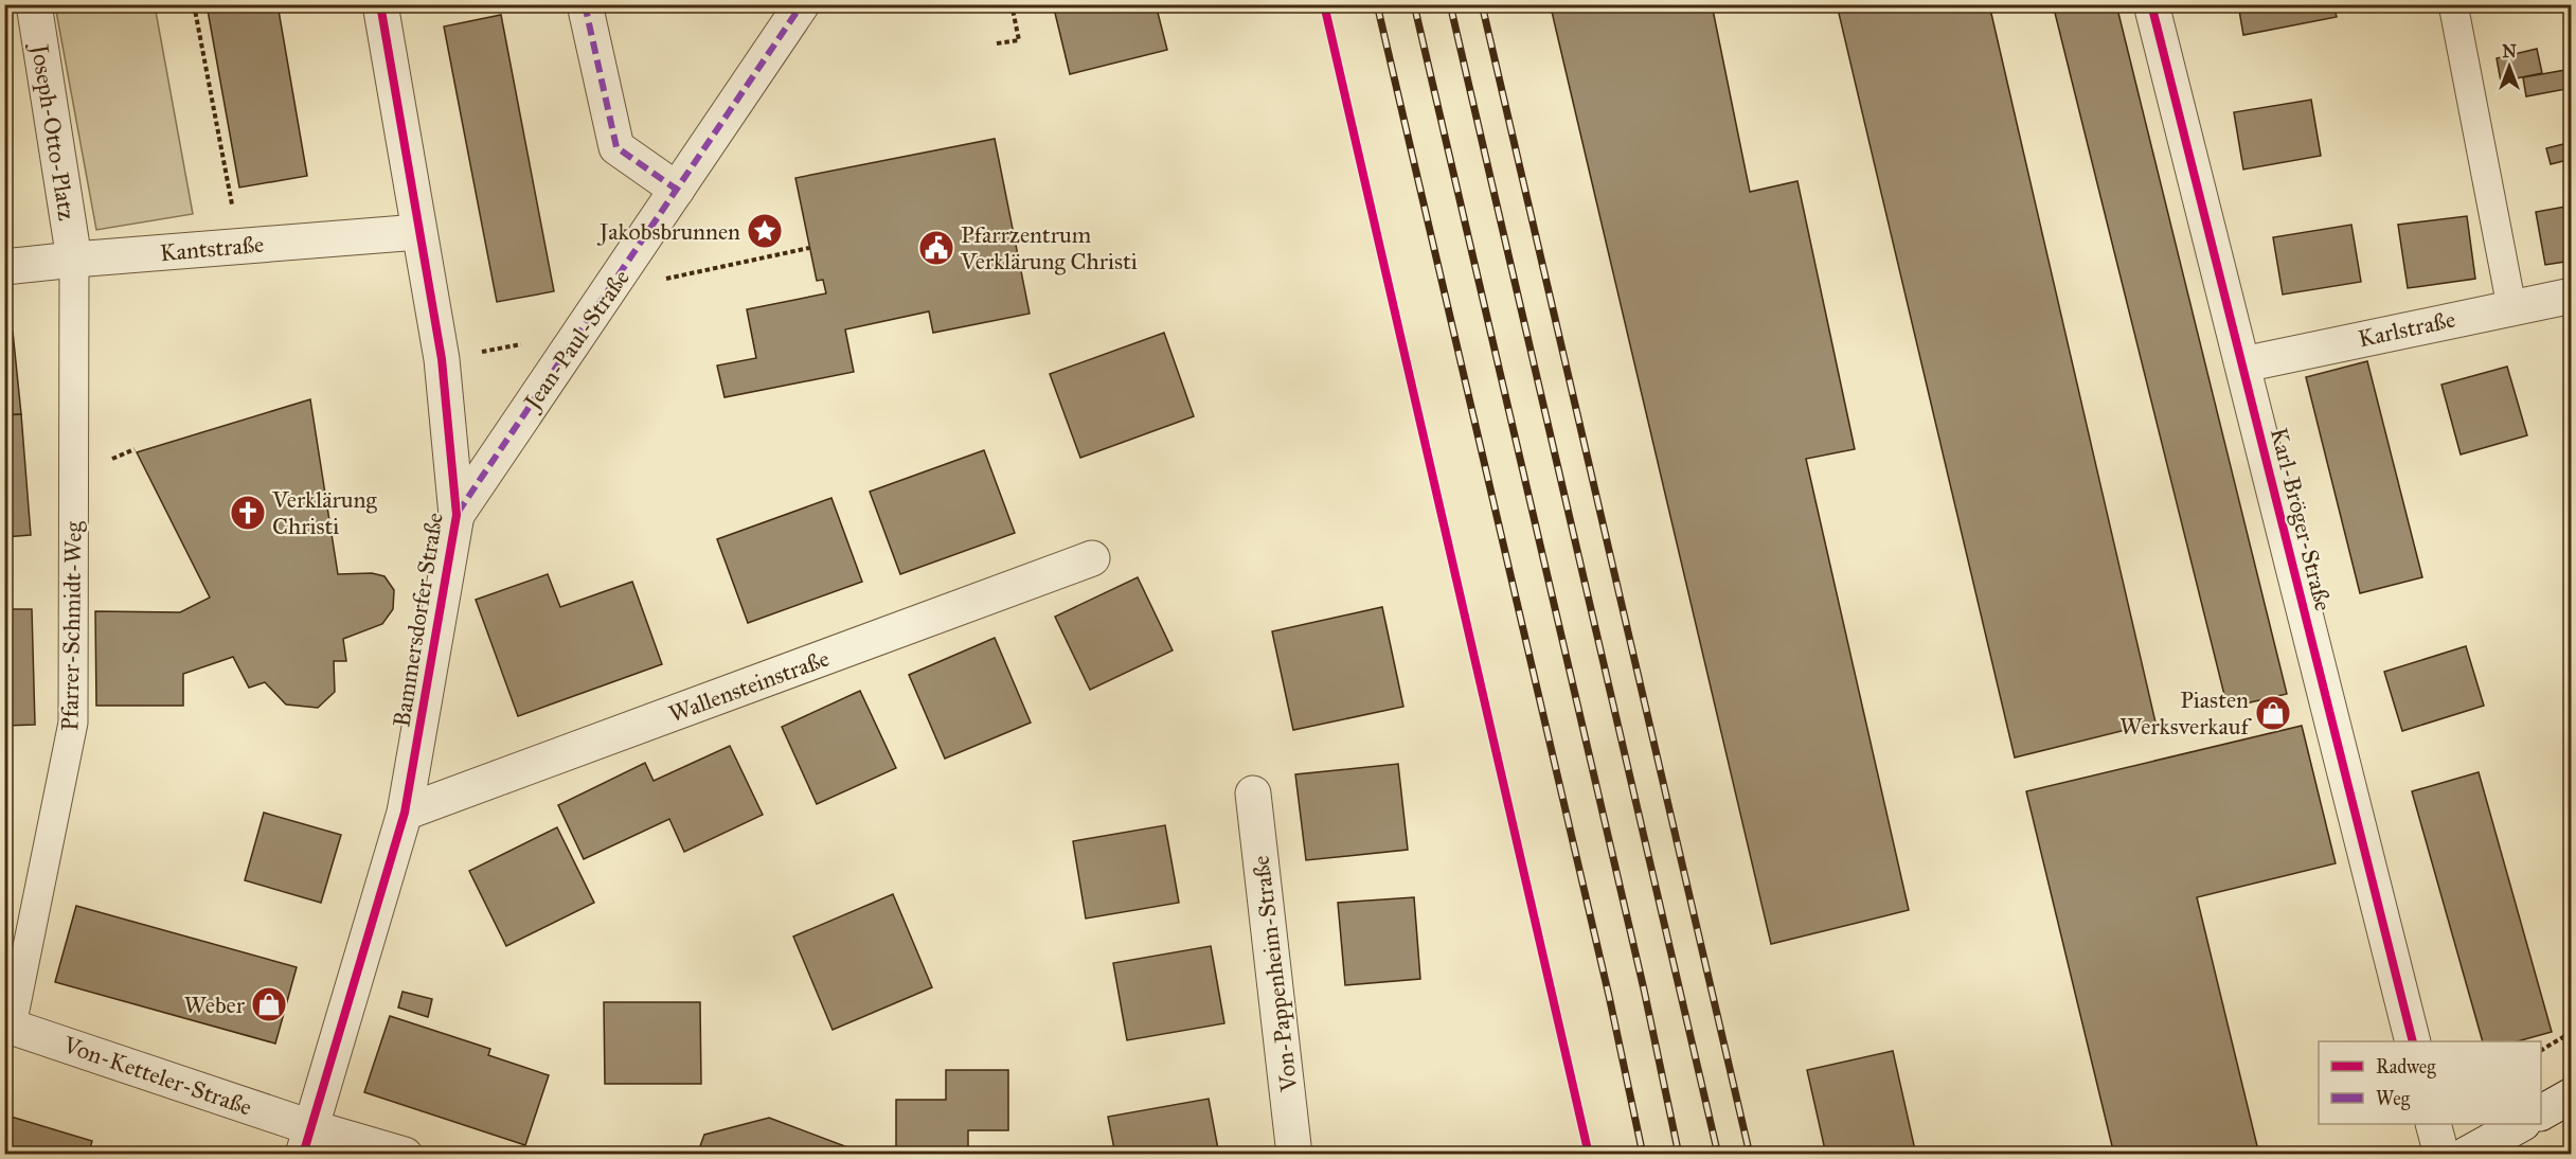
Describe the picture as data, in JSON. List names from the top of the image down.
{
  "streets": {
    "street": [
      "Joseph-Otto-Platz",
      "Kantstraße",
      "Karlstraße",
      "Jean-Paul-Straße",
      "Karl-Bröger-Straße",
      "Bammersdorfer Straße",
      "Wallensteinstraße",
      "Von-Pappenheim-Straße",
      "Von-Ketteler-Straße"
    ],
    "lane": ["Pfarrer-Schmidt-Weg"]
  },
  "crossings": [
    ["Joseph-Otto-Platz", "Kantstraße"],
    ["Joseph-Otto-Platz", "Pfarrer-Schmidt-Weg"],
    ["Kantstraße", "Bammersdorfer Straße"],
    ["Kantstraße", "Pfarrer-Schmidt-Weg"],
    ["Karlstraße", "Karl-Bröger-Straße"],
    ["Jean-Paul-Straße", "Bammersdorfer Straße"],
    ["Bammersdorfer Straße", "Wallensteinstraße"],
    ["Bammersdorfer Straße", "Von-Ketteler-Straße"],
    ["Pfarrer-Schmidt-Weg", "Von-Ketteler-Straße"]
  ],
  "places": {
    "place": ["Jakobsbrunnen"],
    "public building": ["Pfarrzentrum Verklärung Christi"],
    "church": ["Verklärung Christi"],
    "shop": ["Piasten Werksverkauf", "Weber"]
  },
  "legend": ["Radweg", "Weg"],
  "north": "top"
}
